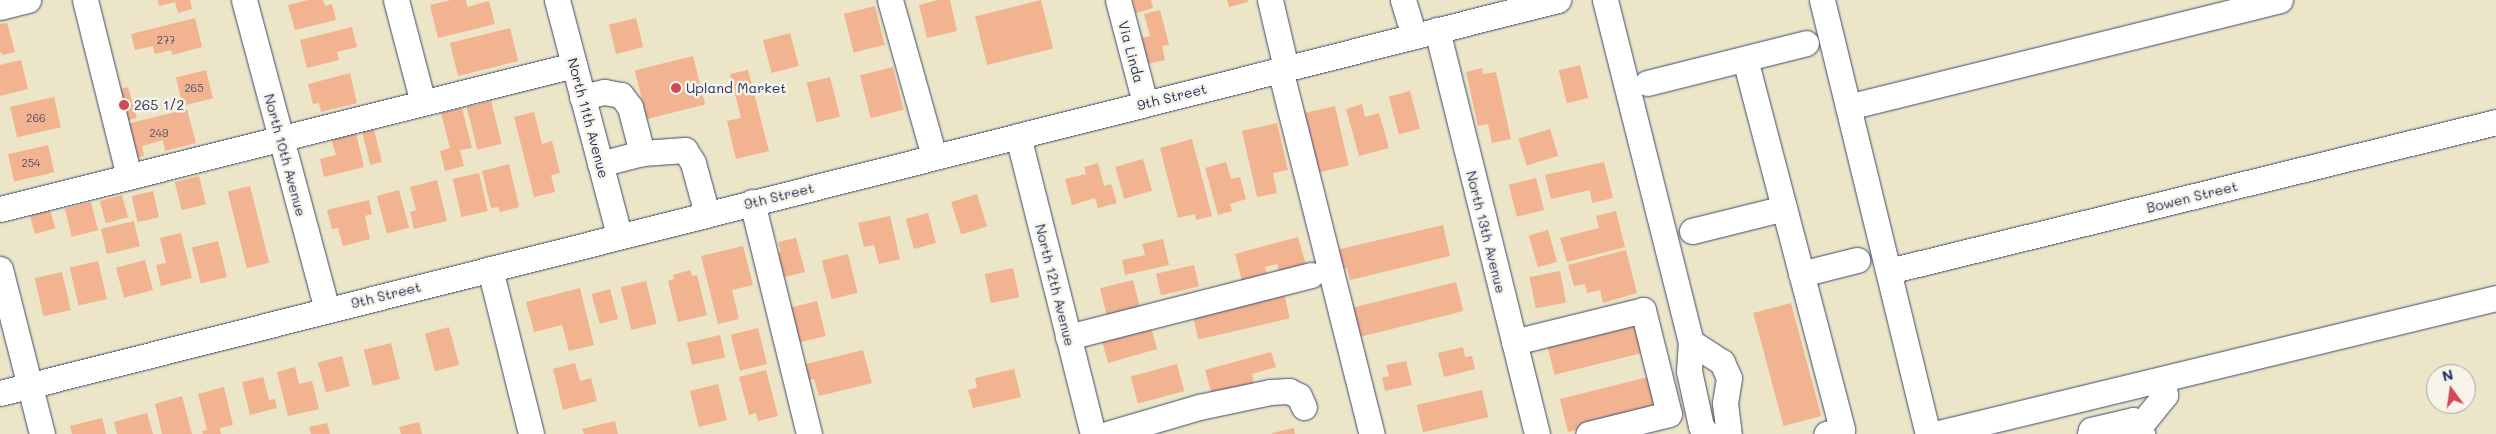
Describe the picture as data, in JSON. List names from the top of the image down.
{
  "streets": {
    "street": [
      "Via Linda",
      "9th Street",
      "North 11th Avenue",
      "North 10th Avenue",
      "Bowen Street",
      "North 13th Avenue",
      "North 12th Avenue"
    ]
  },
  "crossings": [
    ["Via Linda", "9th Street"],
    ["9th Street", "North 11th Avenue"],
    ["9th Street", "North 10th Avenue"],
    ["9th Street", "North 13th Avenue"],
    ["9th Street", "North 12th Avenue"]
  ],
  "places": ["Upland Market", "265 1/2"],
  "house_numbers": [
    "277",
    "265",
    "266",
    "249",
    "254"
  ],
  "north": "top"
}
